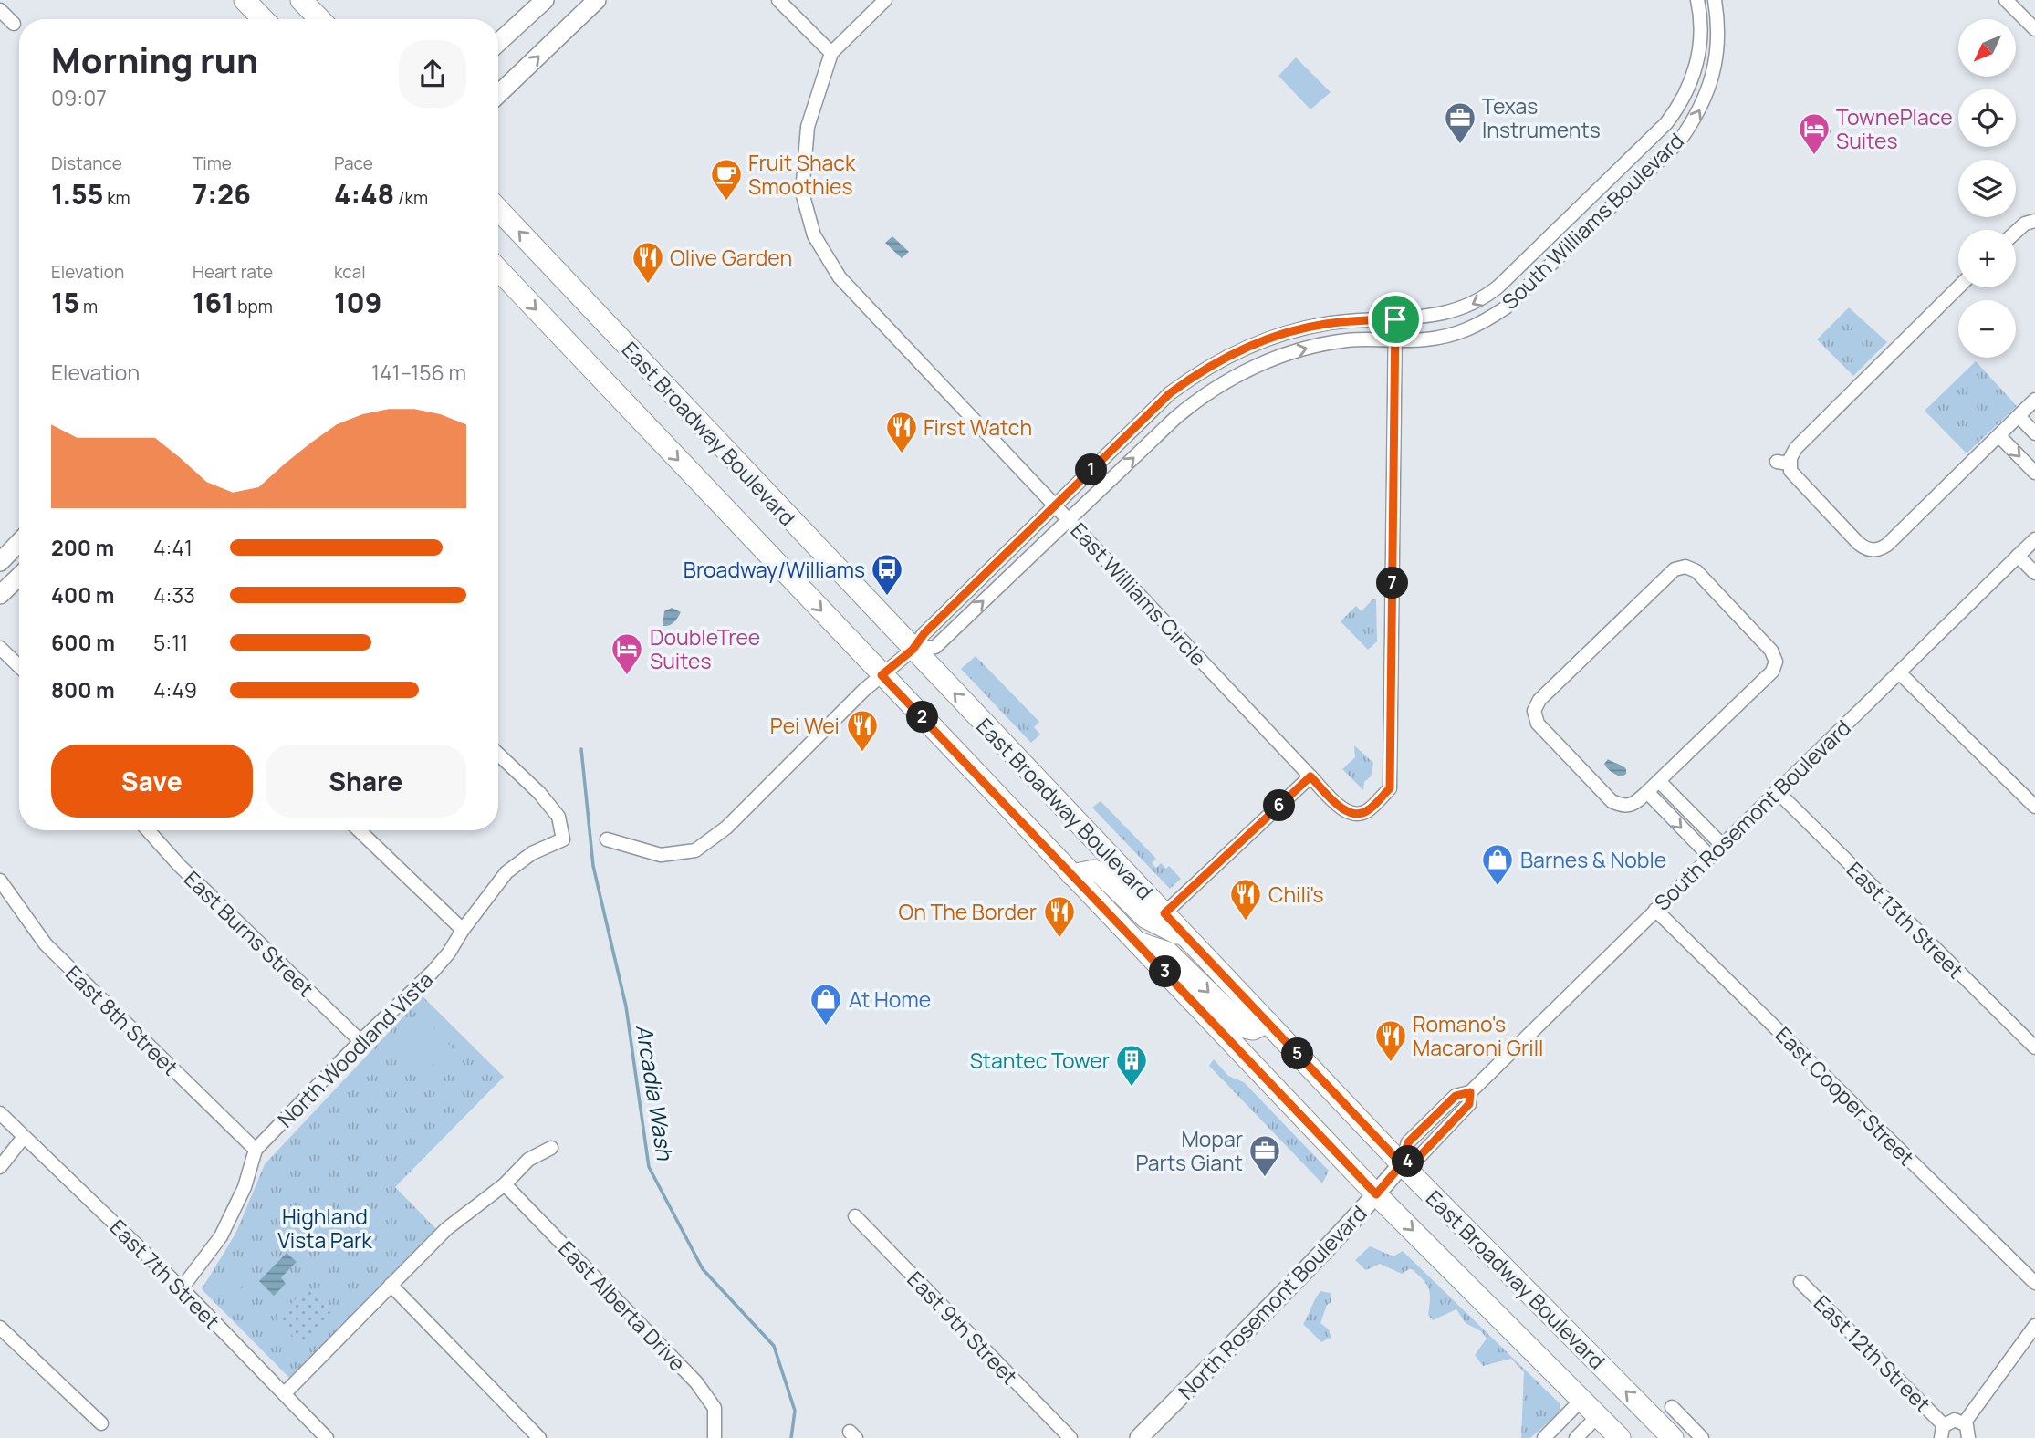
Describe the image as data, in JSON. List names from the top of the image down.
{
  "streets": {
    "main road": ["East Broadway Boulevard"],
    "street": [
      "South Williams Boulevard",
      "East Williams Circle",
      "South Rosemont Boulevard",
      "East 13th Street",
      "East Burns Street",
      "East 8th Street",
      "North Woodland Vista",
      "East Cooper Street",
      "East 7th Street",
      "North Rosemont Boulevard",
      "East Alberta Drive",
      "East 9th Street",
      "East 12th Street"
    ]
  },
  "crossings": [
    ["South Williams Boulevard", "East Broadway Boulevard"],
    ["South Williams Boulevard", "East Williams Circle"],
    ["East Broadway Boulevard", "South Rosemont Boulevard"],
    ["East Broadway Boulevard", "North Rosemont Boulevard"],
    ["South Rosemont Boulevard", "East 13th Street"],
    ["South Rosemont Boulevard", "East Cooper Street"],
    ["South Rosemont Boulevard", "North Rosemont Boulevard"],
    ["East Burns Street", "North Woodland Vista"],
    ["East 8th Street", "North Woodland Vista"],
    ["North Woodland Vista", "East 7th Street"]
  ],
  "water": ["Arcadia Wash"],
  "parks": ["Highland Vista Park"],
  "places": {
    "office": ["Texas Instruments", "Mopar Parts Giant"],
    "hotel": ["TownePlace Suites", "DoubleTree Suites"],
    "cafe": ["Fruit Shack Smoothies"],
    "restaurant": [
      "Olive Garden",
      "First Watch",
      "Pei Wei",
      "Chili's",
      "On The Border",
      "Romano's Macaroni Grill"
    ],
    "bus stop": ["Broadway/Williams"],
    "shop": ["Barnes & Noble", "At Home"],
    "building": ["Stantec Tower"]
  },
  "north": "bottom left",
  "page": {
    "map_buttons": ["+", "−"],
    "heading": ["Morning run", "09:07"],
    "stats": [
      ["Distance", "1.55 km"],
      ["Time", "7:26"],
      ["Pace", "4:48 /km"],
      ["Elevation", "15 m"],
      ["Heart rate", "161 bpm"],
      ["kcal", "109"]
    ],
    "chart": ["Elevation", "141–156 m"],
    "pins": [
      "1",
      "7",
      "2",
      "6",
      "3",
      "5",
      "4"
    ],
    "list": [
      {
        "name": "200 m",
        "note": "4:41"
      },
      {
        "name": "400 m",
        "note": "4:33"
      },
      {
        "name": "600 m",
        "note": "5:11"
      },
      {
        "name": "800 m",
        "note": "4:49"
      }
    ],
    "buttons": ["Save", "Share"]
  }
}
